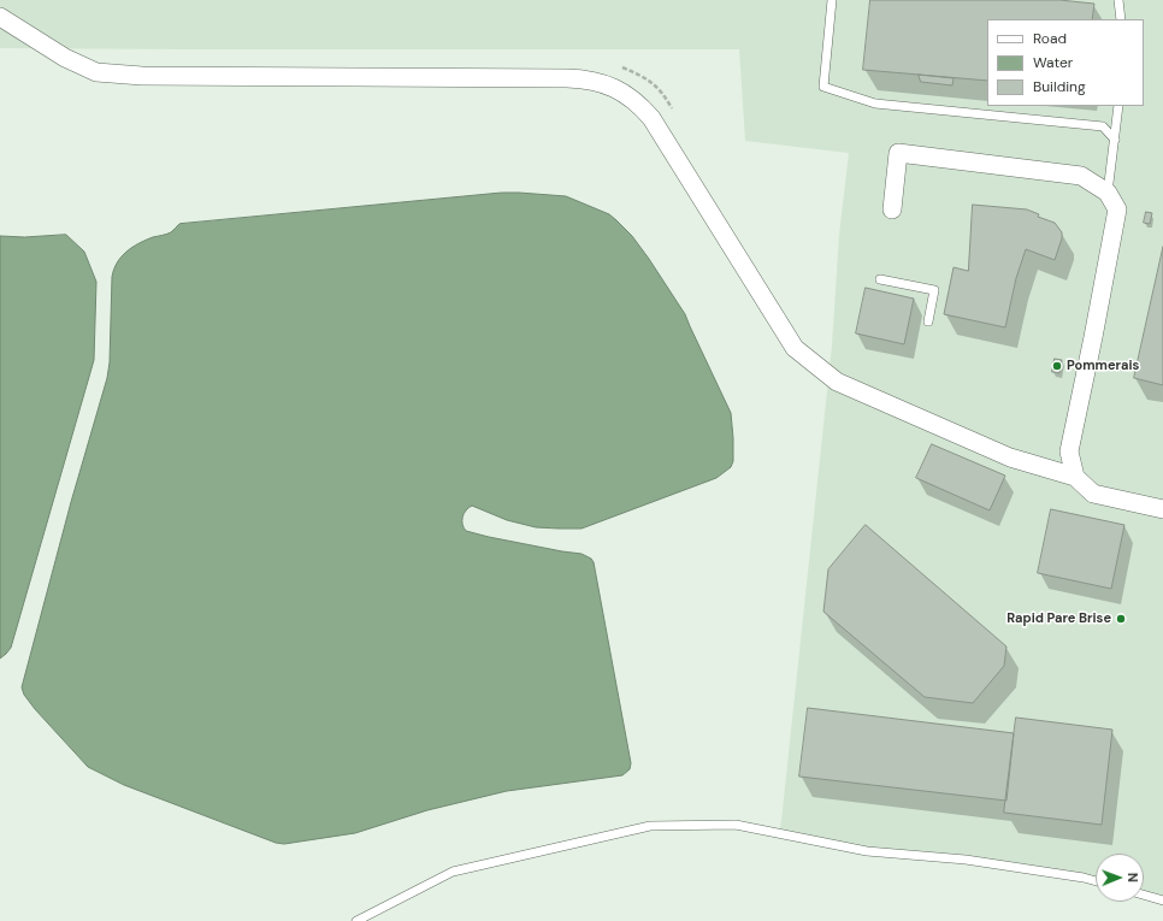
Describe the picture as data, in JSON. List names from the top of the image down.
{
  "places": ["Pommerais", "Rapid Pare Brise"],
  "legend": ["Road", "Water", "Building"],
  "north": "right"
}
